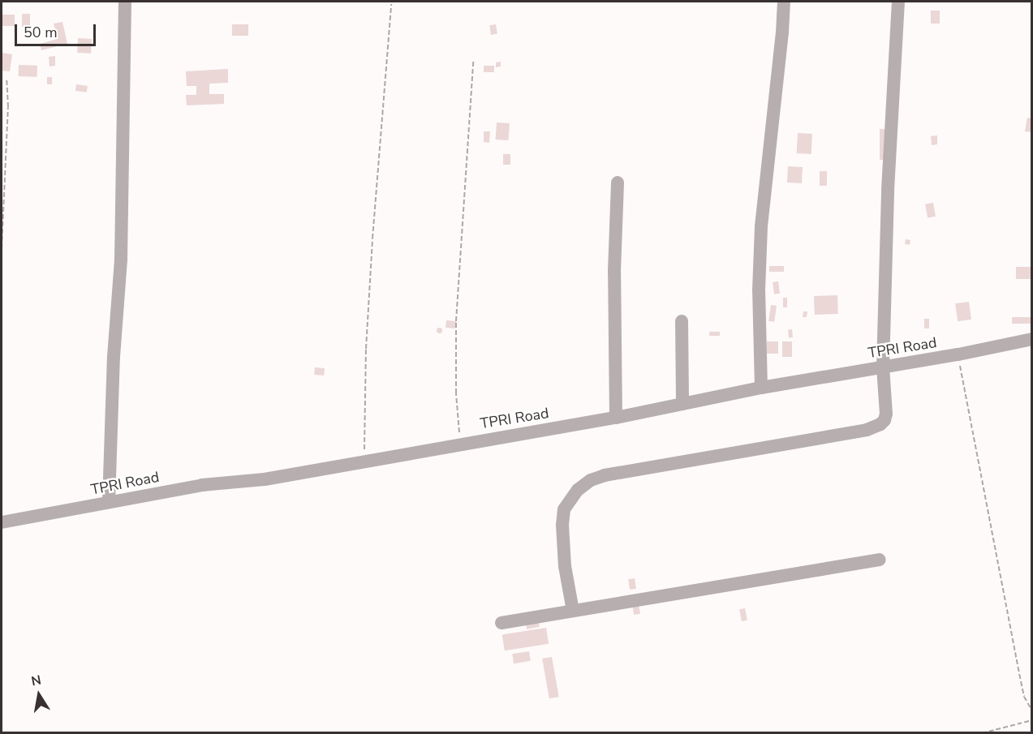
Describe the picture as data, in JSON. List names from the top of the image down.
{
  "streets": {
    "street": ["TPRI Road"]
  },
  "scale_bar": "50 m",
  "north": "top"
}
